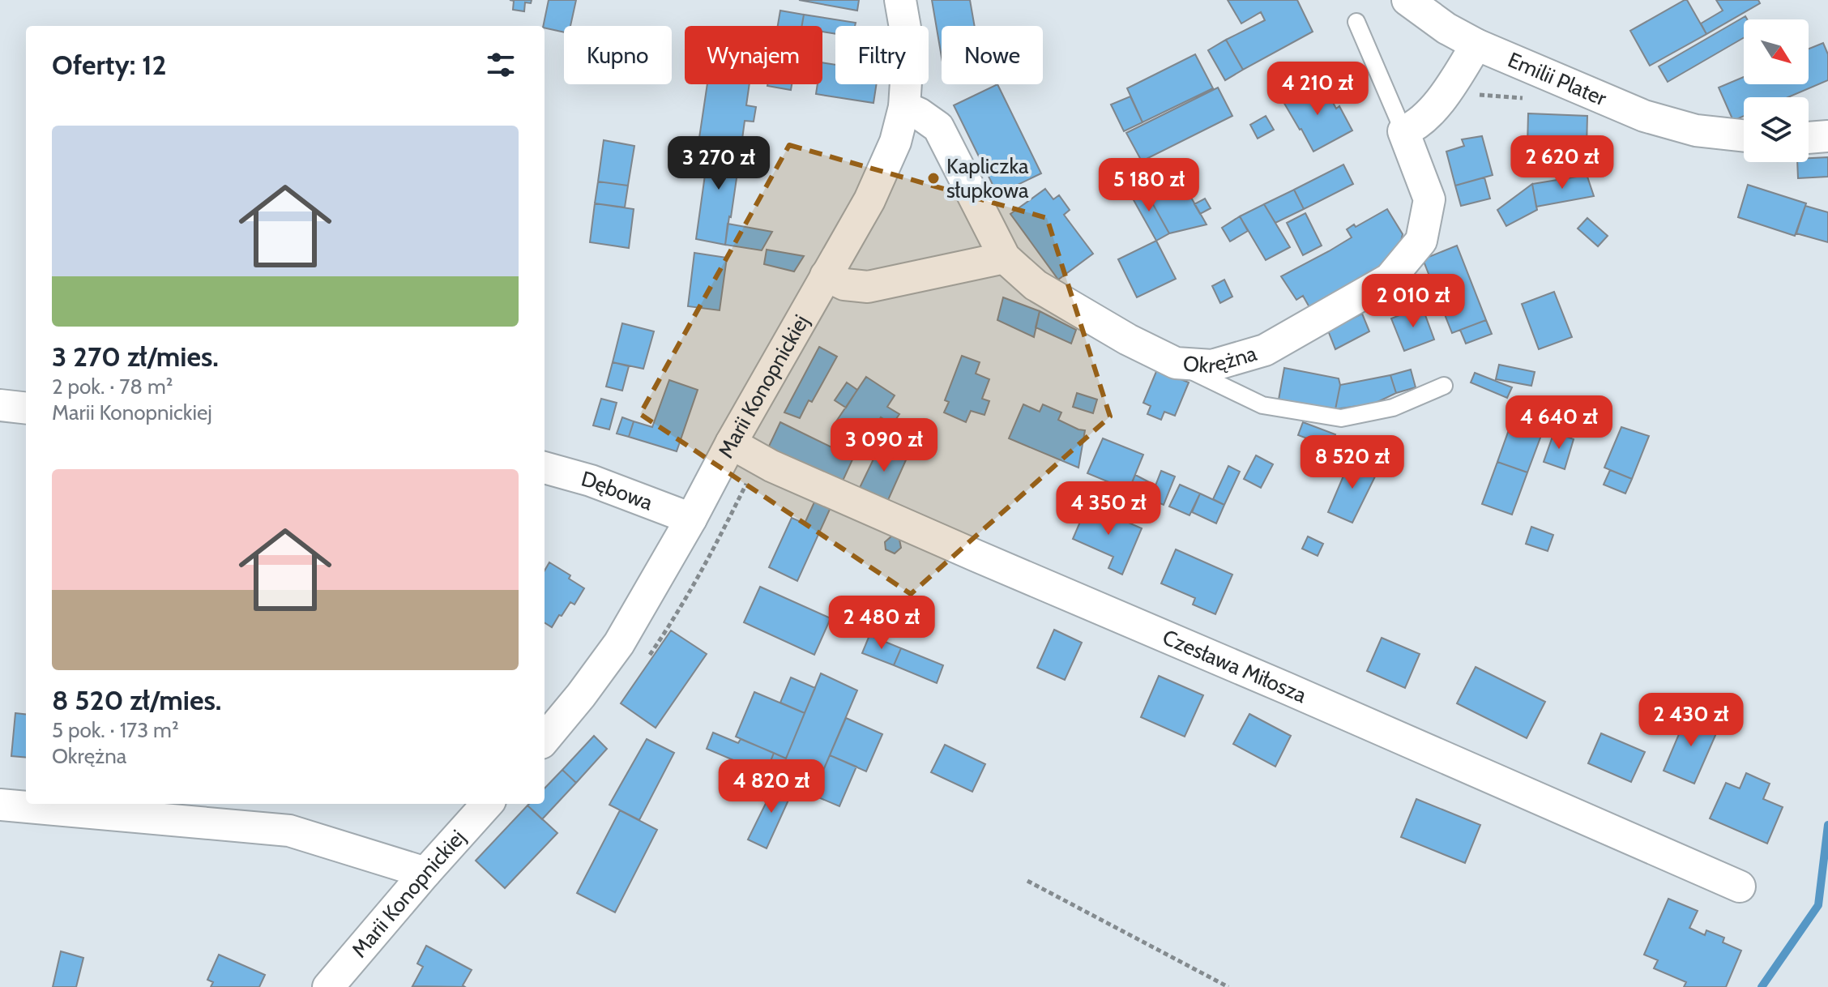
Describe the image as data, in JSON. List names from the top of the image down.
{
  "streets": {
    "street": [
      "Emilii Plater",
      "Okrężna",
      "Marii Konopnickiej",
      "Dębowa",
      "Czesława Miłosza"
    ]
  },
  "crossings": [
    ["Okrężna", "Marii Konopnickiej"],
    ["Marii Konopnickiej", "Dębowa"],
    ["Marii Konopnickiej", "Czesława Miłosza"]
  ],
  "places": ["Kapliczka słupkowa"],
  "north": "bottom right",
  "page": {
    "chip": [
      "Kupno",
      "Wynajem",
      "Filtry",
      "Nowe"
    ],
    "heading": "Oferty: 12",
    "price": [
      "4 210 zł",
      "2 620 zł",
      "3 270 zł",
      "5 180 zł",
      "2 010 zł",
      "4 640 zł",
      "3 090 zł",
      "8 520 zł",
      "4 350 zł",
      "2 480 zł",
      "2 430 zł",
      "4 820 zł"
    ],
    "list": [
      {
        "name": "3 270 zł/mies.",
        "note": "2 pok. · 78 m² · Marii Konopnickiej"
      },
      {
        "name": "8 520 zł/mies.",
        "note": "5 pok. · 173 m² · Okrężna"
      }
    ]
  }
}
